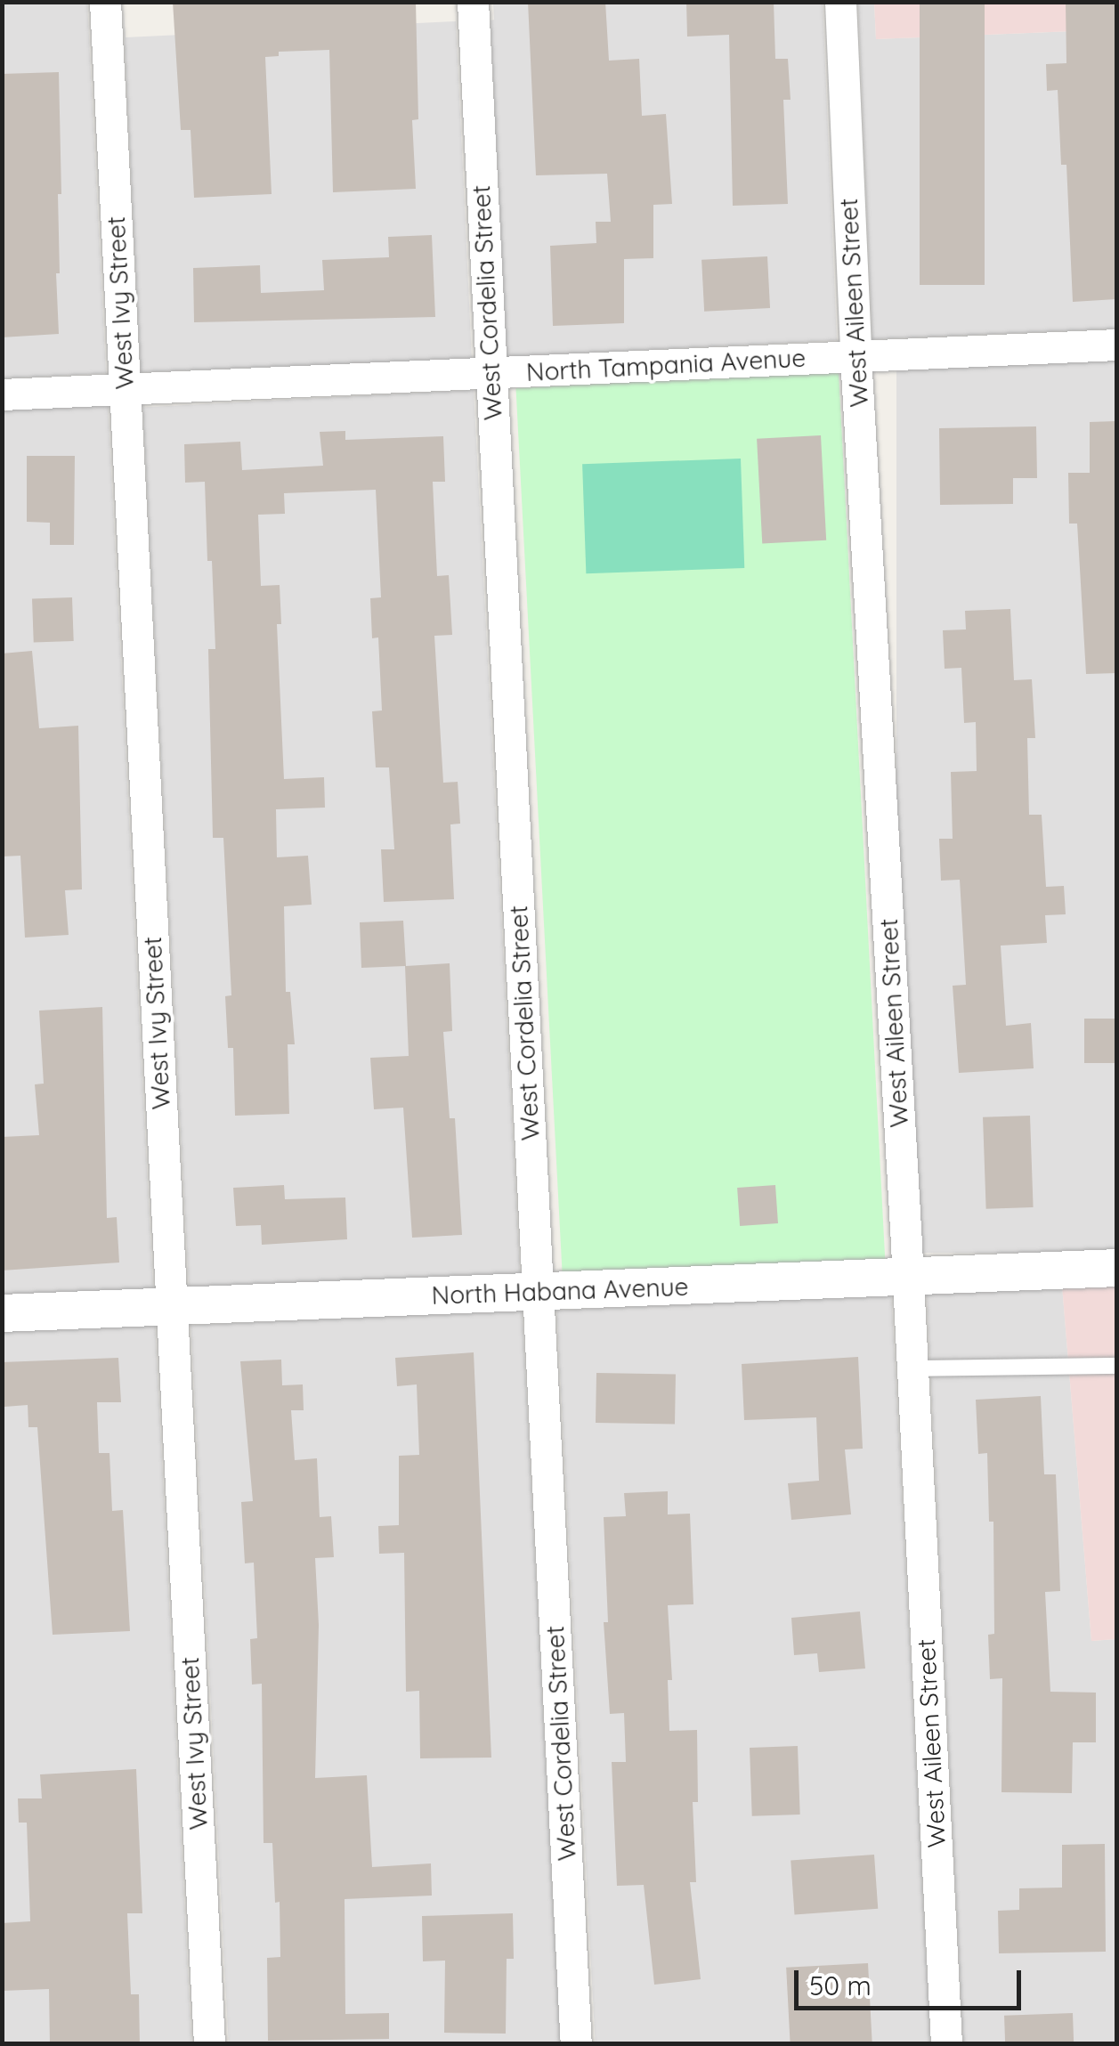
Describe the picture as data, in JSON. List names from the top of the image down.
{
  "streets": {
    "street": [
      "West Ivy Street",
      "West Cordelia Street",
      "West Aileen Street",
      "North Tampania Avenue",
      "North Habana Avenue"
    ]
  },
  "crossings": [
    ["West Ivy Street", "North Tampania Avenue"],
    ["West Ivy Street", "North Habana Avenue"],
    ["West Cordelia Street", "North Tampania Avenue"],
    ["West Cordelia Street", "North Habana Avenue"],
    ["West Aileen Street", "North Tampania Avenue"],
    ["West Aileen Street", "North Habana Avenue"]
  ],
  "scale_bar": "50 m"
}
